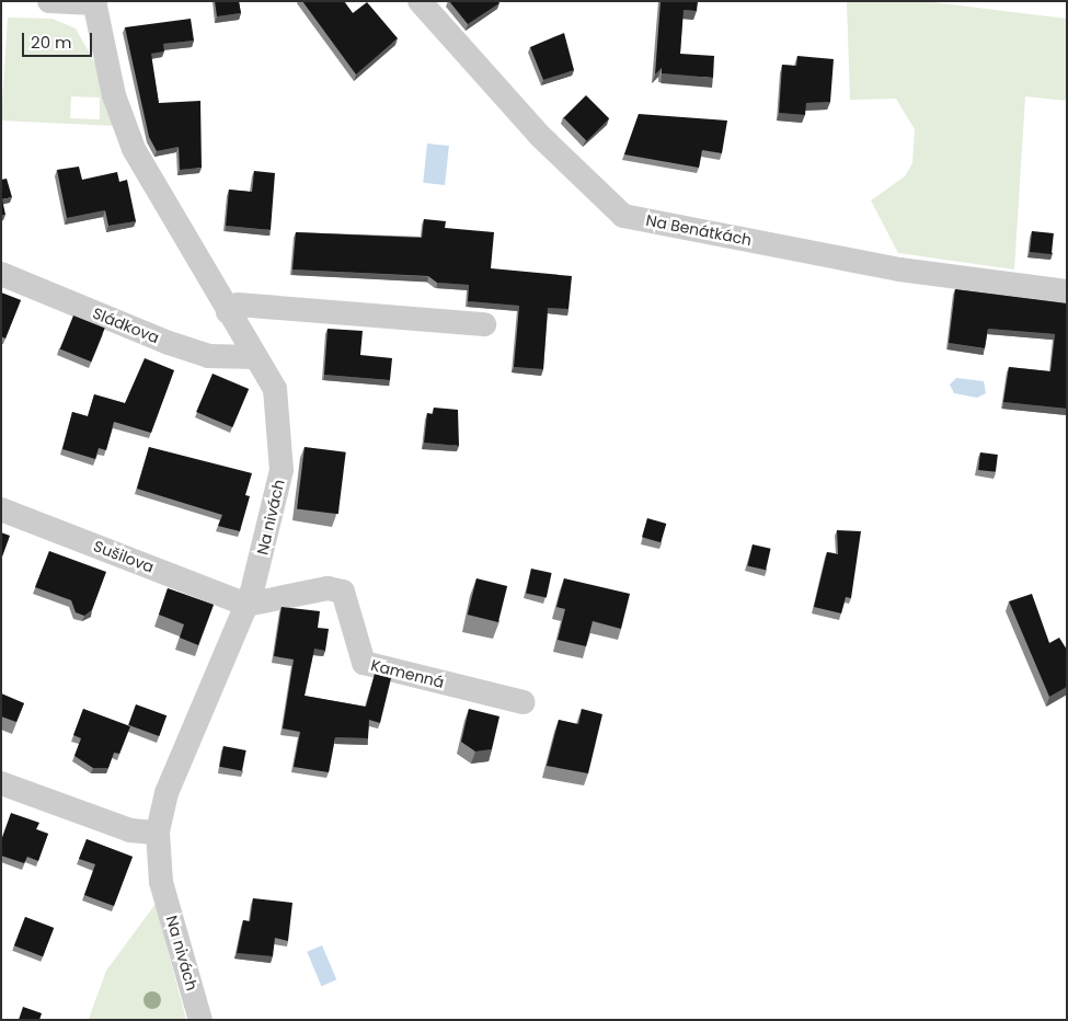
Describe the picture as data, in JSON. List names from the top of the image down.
{
  "streets": {
    "street": [
      "Na Benátkách",
      "Sládkova",
      "Na nivách",
      "Sušilova",
      "Kamenná"
    ]
  },
  "crossings": [
    ["Sládkova", "Na nivách"],
    ["Na nivách", "Sušilova"],
    ["Na nivách", "Kamenná"],
    ["Sušilova", "Kamenná"]
  ],
  "scale_bar": "20 m"
}
